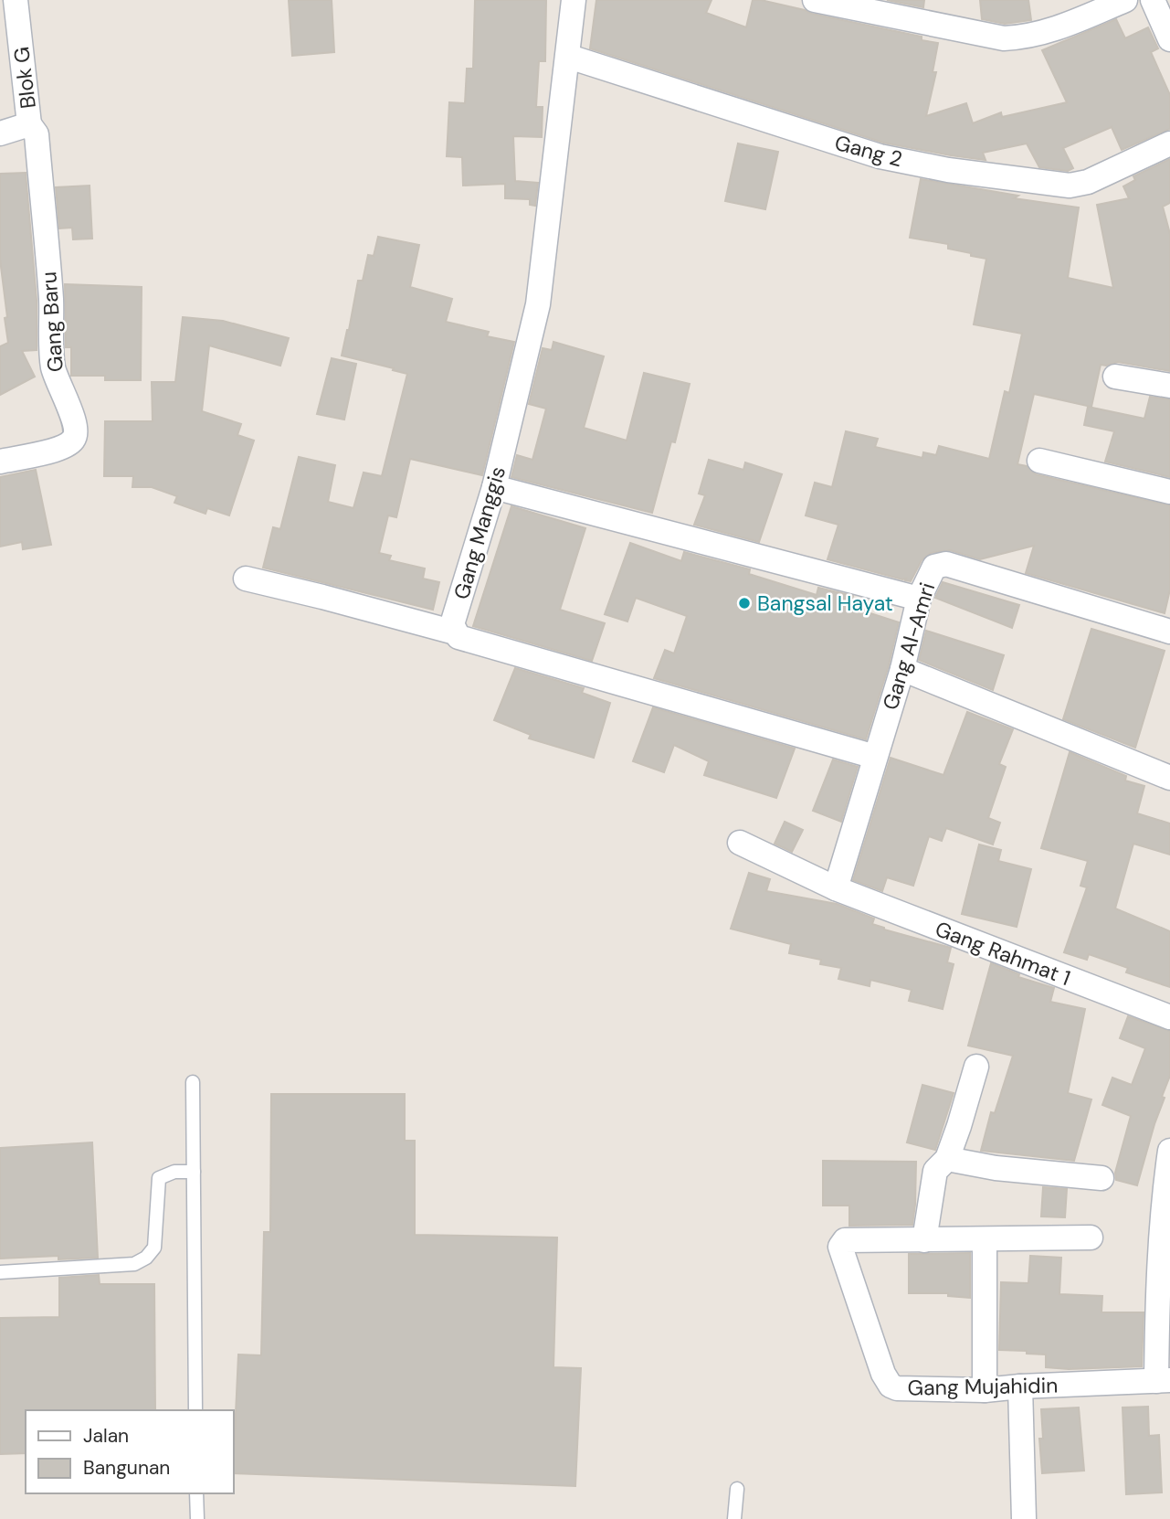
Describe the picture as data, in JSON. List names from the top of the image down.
{
  "streets": {
    "street": [
      "Blok G",
      "Gang 2",
      "Gang Baru",
      "Gang Manggis",
      "Gang Al-Amri",
      "Gang Rahmat 1",
      "Gang Mujahidin"
    ]
  },
  "crossings": [
    ["Blok G", "Gang Baru"],
    ["Gang 2", "Gang Manggis"],
    ["Gang Al-Amri", "Gang Rahmat 1"]
  ],
  "places": ["Bangsal Hayat"],
  "legend": ["Jalan", "Bangunan"]
}
